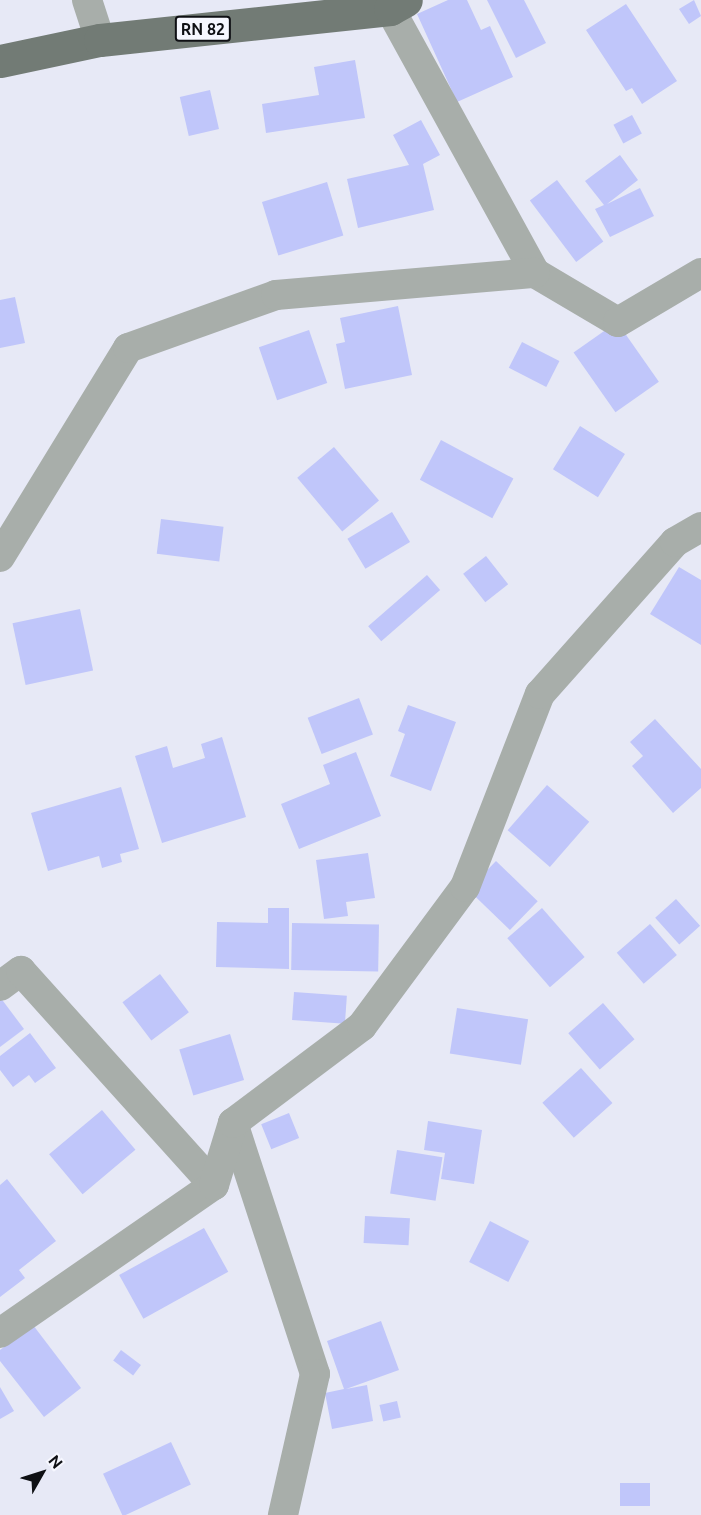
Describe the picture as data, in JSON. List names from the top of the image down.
{
  "streets": {
    "main road": ["RN 82"]
  },
  "north": "top right"
}
